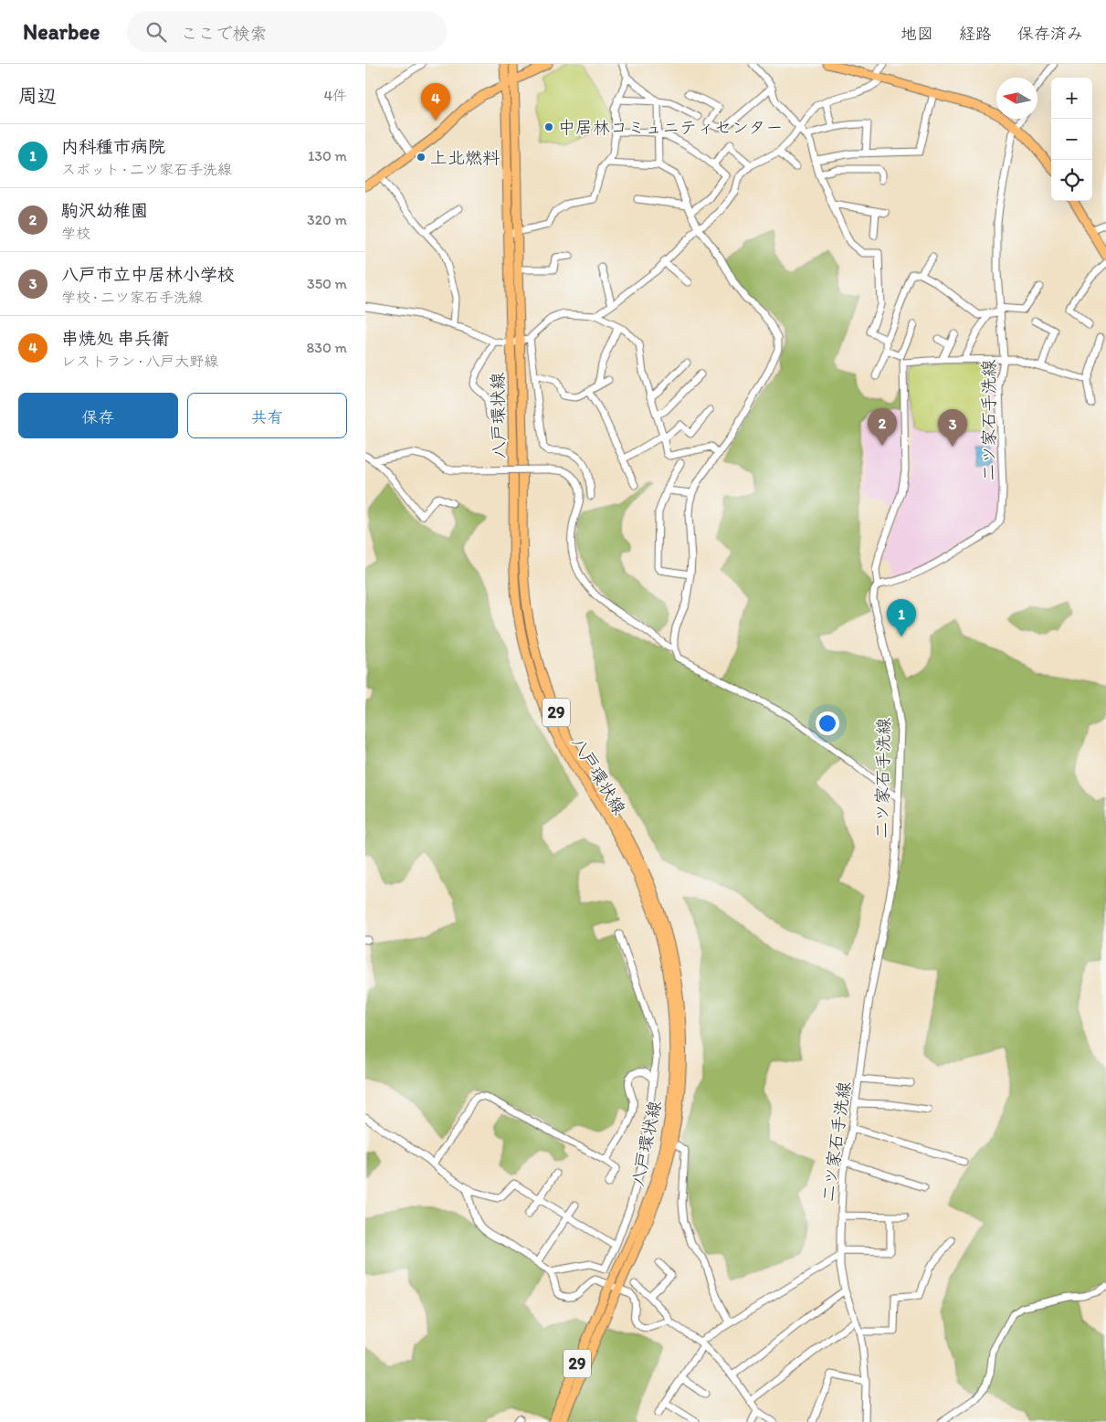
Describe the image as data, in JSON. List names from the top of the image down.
{
  "streets": {
    "main road": ["八戸環状線", "29"],
    "street": ["二ツ家石手洗線"]
  },
  "places": ["中居林コミュニティセンター", "上北燃料"],
  "north": "left",
  "page": {
    "header": "Nearbee",
    "search": "ここで検索",
    "nav": ["地図", "経路", "保存済み"],
    "heading": ["周辺", "4件"],
    "map_buttons": ["+", "−"],
    "pins": [
      "4",
      "2",
      "3",
      "1"
    ],
    "list": [
      {
        "mark": "1",
        "name": "内科種市病院",
        "note": "スポット · 二ツ家石手洗線",
        "value": "130 m"
      },
      {
        "mark": "2",
        "name": "駒沢幼稚園",
        "note": "学校",
        "value": "320 m"
      },
      {
        "mark": "3",
        "name": "八戸市立中居林小学校",
        "note": "学校 · 二ツ家石手洗線",
        "value": "350 m"
      },
      {
        "mark": "4",
        "name": "串焼処 串兵衛",
        "note": "レストラン · 八戸大野線",
        "value": "830 m"
      }
    ],
    "buttons": ["保存", "共有"]
  }
}
